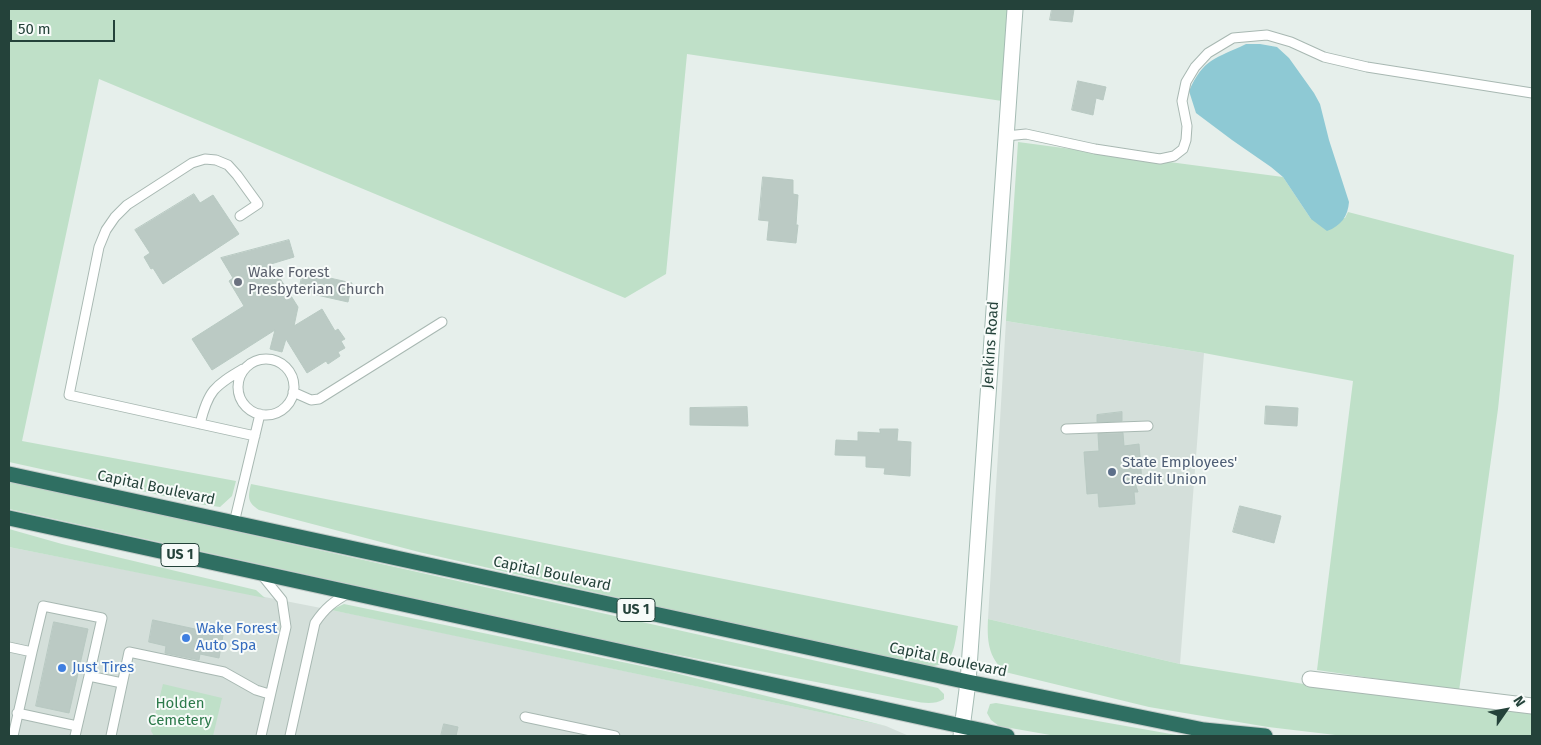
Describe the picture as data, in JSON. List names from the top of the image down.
{
  "streets": {
    "highway": ["Capital Boulevard", "US 1"],
    "street": ["Jenkins Road"]
  },
  "crossings": [
    ["Jenkins Road", "Capital Boulevard"],
    ["Jenkins Road", "US 1"]
  ],
  "parks": ["Holden Cemetery"],
  "places": [
    "Wake Forest Presbyterian Church",
    "State Employees' Credit Union",
    "Wake Forest Auto Spa",
    "Just Tires"
  ],
  "scale_bar": "50 m",
  "north": "top right"
}
